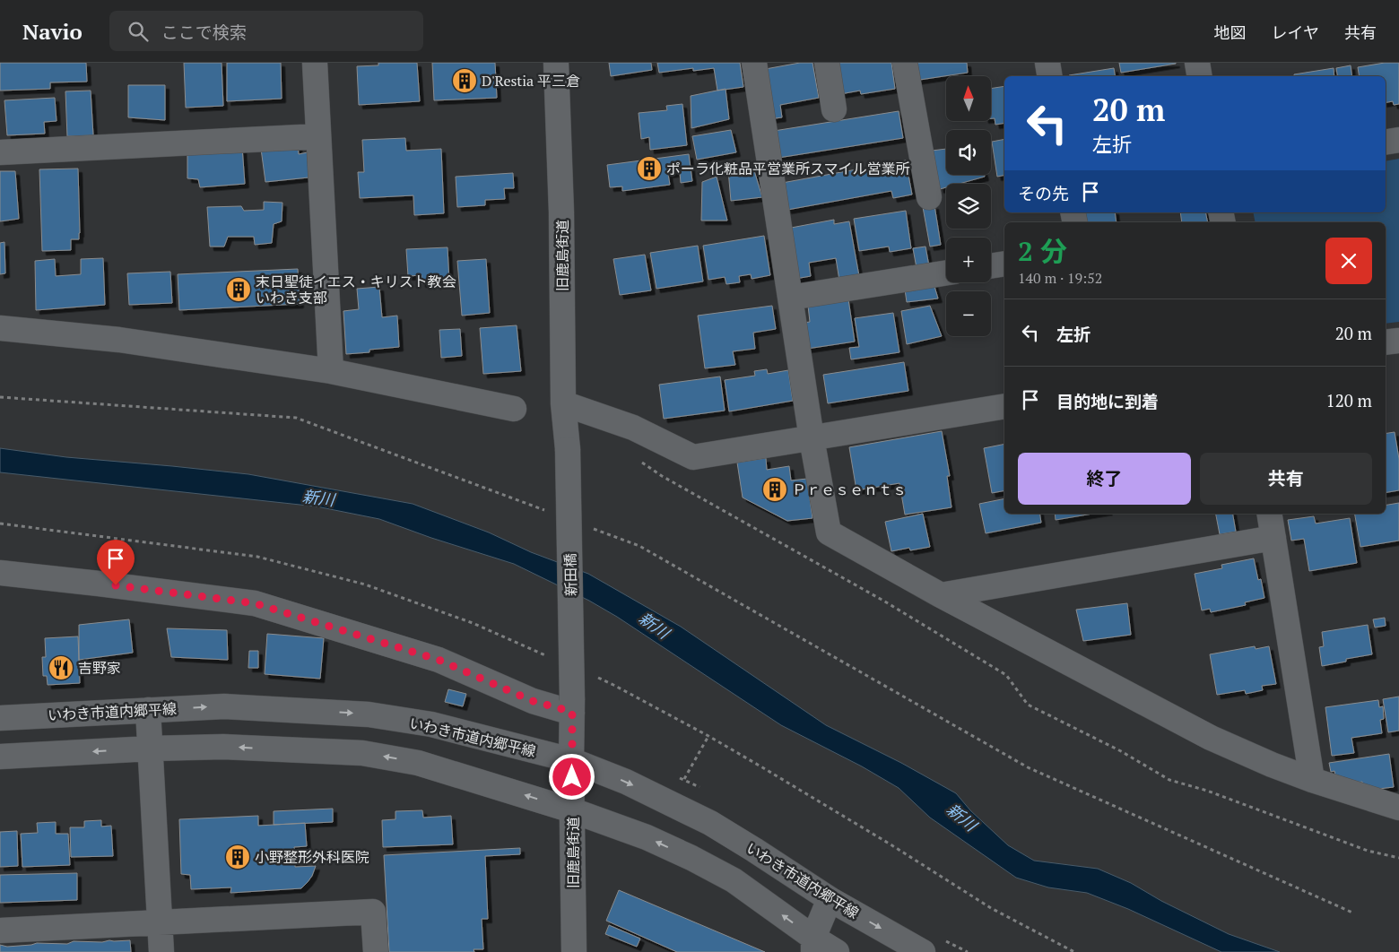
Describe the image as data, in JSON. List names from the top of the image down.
{
  "streets": {
    "street": ["旧鹿島街道", "新田橋", "いわき市道内郷平線"]
  },
  "crossings": [
    ["旧鹿島街道", "新田橋"],
    ["旧鹿島街道", "いわき市道内郷平線"]
  ],
  "water": ["新川"],
  "places": {
    "building": [
      "D'Restia 平三倉",
      "ポーラ化粧品平営業所スマイル営業所",
      "末日聖徒イエス・キリスト教会 いわき支部",
      "Ｐｒｅｓｅｎｔｓ",
      "小野整形外科医院"
    ],
    "restaurant": ["吉野家"]
  },
  "north": "top",
  "page": {
    "header": "Navio",
    "search": "ここで検索",
    "nav": ["地図", "レイヤ", "共有"],
    "map_buttons": ["+", "−"],
    "turn": ["20 m", "左折"],
    "then": "その先",
    "heading": ["2 分", "140 m · 19:52"],
    "list": [
      {
        "name": "左折",
        "value": "20 m"
      },
      {
        "name": "目的地に到着",
        "value": "120 m"
      }
    ],
    "buttons": ["終了", "共有"]
  }
}
